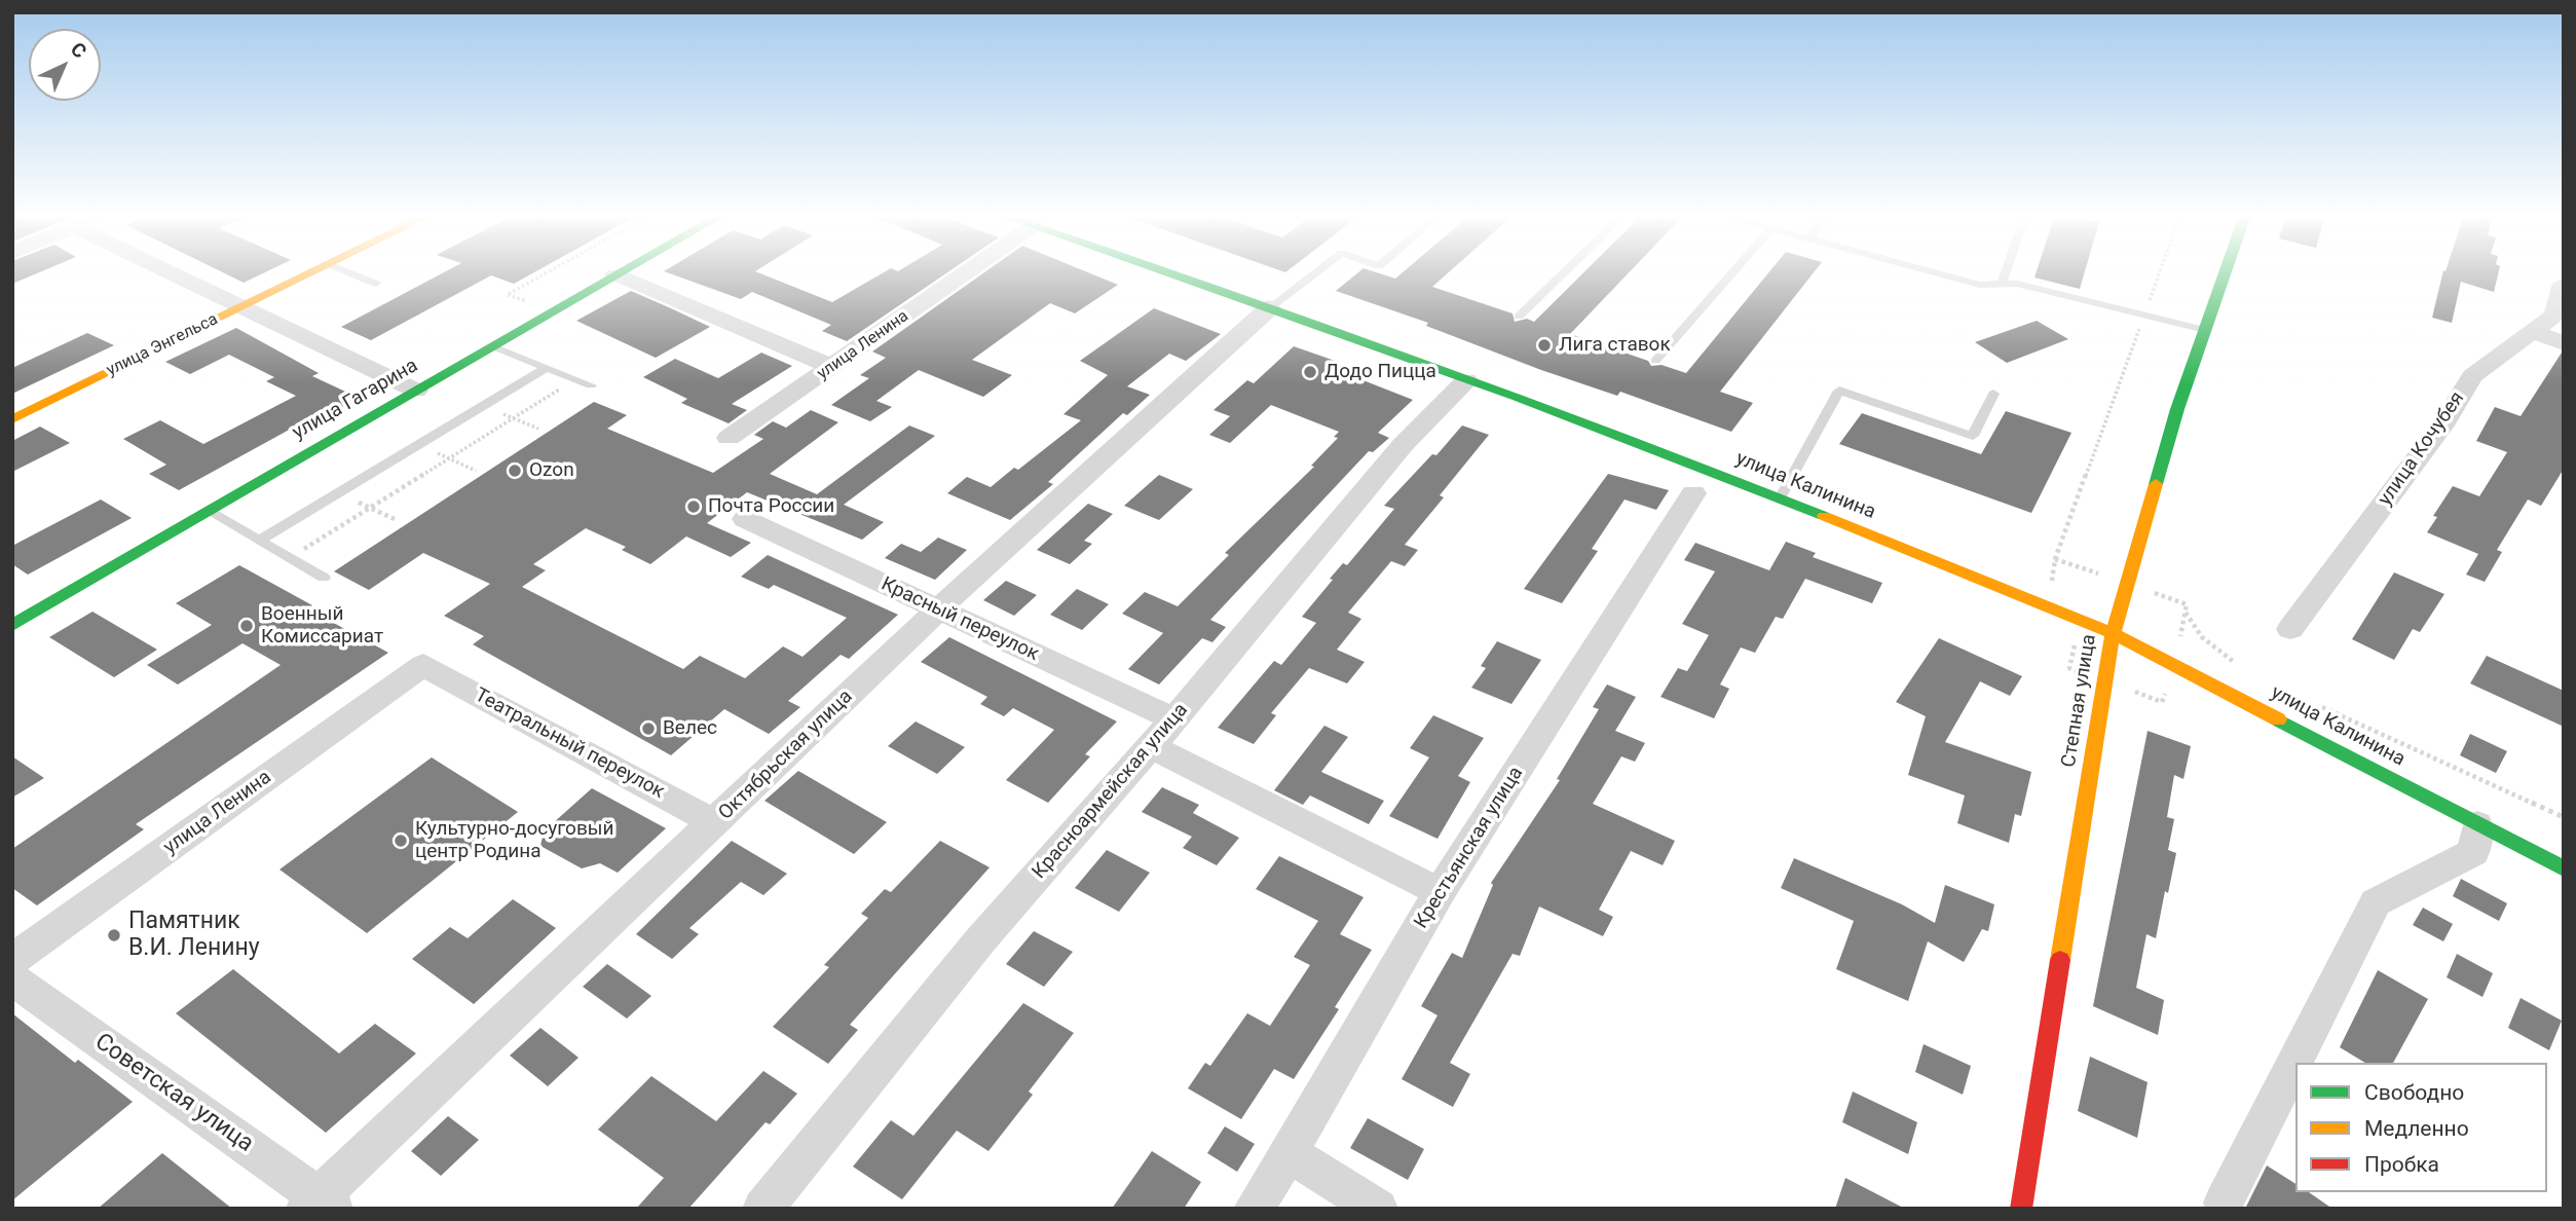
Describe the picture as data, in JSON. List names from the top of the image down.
{
  "streets": {
    "main road": [
      "улица Энгельса",
      "улица Гагарина",
      "улица Калинина",
      "Степная улица"
    ],
    "street": [
      "улица Ленина",
      "улица Кочубея",
      "Красный переулок",
      "Театральный переулок",
      "Октябрьская улица",
      "Красноармейская улица",
      "Крестьянская улица",
      "Советская улица"
    ]
  },
  "crossings": [
    ["улица Ленина", "Театральный переулок"],
    ["улица Калинина", "Степная улица"],
    ["улица Калинина", "Октябрьская улица"],
    ["улица Калинина", "Красноармейская улица"],
    ["Красный переулок", "Октябрьская улица"],
    ["Красный переулок", "Красноармейская улица"],
    ["Театральный переулок", "Октябрьская улица"],
    ["Октябрьская улица", "Советская улица"]
  ],
  "places": [
    "Лига ставок",
    "Додо Пицца",
    "Ozon",
    "Почта России",
    "Военный Комиссариат",
    "Велес",
    "Культурно-досуговый центр Родина",
    "Памятник В.И. Ленину"
  ],
  "legend": ["Свободно", "Медленно", "Пробка"],
  "north": "top right"
}
